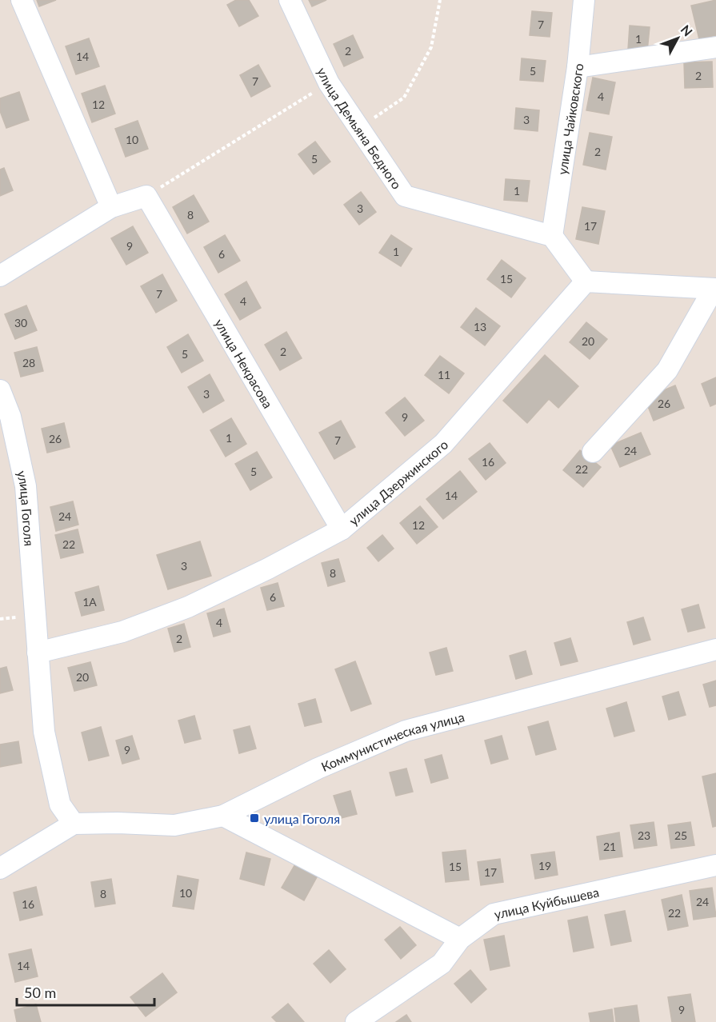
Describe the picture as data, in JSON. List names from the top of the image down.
{
  "streets": {
    "street": [
      "улица Чайковского",
      "улица Демьяна Бедного",
      "улица Некрасова",
      "улица Дзержинского",
      "улица Гоголя",
      "Коммунистическая улица",
      "улица Куйбышева"
    ]
  },
  "crossings": [
    ["улица Чайковского", "улица Демьяна Бедного"],
    ["улица Некрасова", "улица Дзержинского"],
    ["улица Дзержинского", "улица Гоголя"],
    ["улица Гоголя", "Коммунистическая улица"]
  ],
  "places": {
    "transit": ["улица Гоголя"]
  },
  "house_numbers": [
    "7",
    "1",
    "2",
    "14",
    "5",
    "2",
    "7",
    "4",
    "12",
    "3",
    "10",
    "2",
    "5",
    "1",
    "3",
    "8",
    "17",
    "9",
    "1",
    "6",
    "15",
    "7",
    "4",
    "30",
    "13",
    "20",
    "2",
    "5",
    "28",
    "11",
    "3",
    "26",
    "9",
    "1",
    "26",
    "7",
    "24",
    "16",
    "22",
    "5",
    "14",
    "24",
    "12",
    "22",
    "3",
    "8",
    "6",
    "1А",
    "4",
    "2",
    "20",
    "9",
    "23",
    "25",
    "21",
    "19",
    "15",
    "17",
    "10",
    "8",
    "24",
    "16",
    "22",
    "14",
    "9"
  ],
  "scale_bar": "50 m",
  "north": "top right"
}
